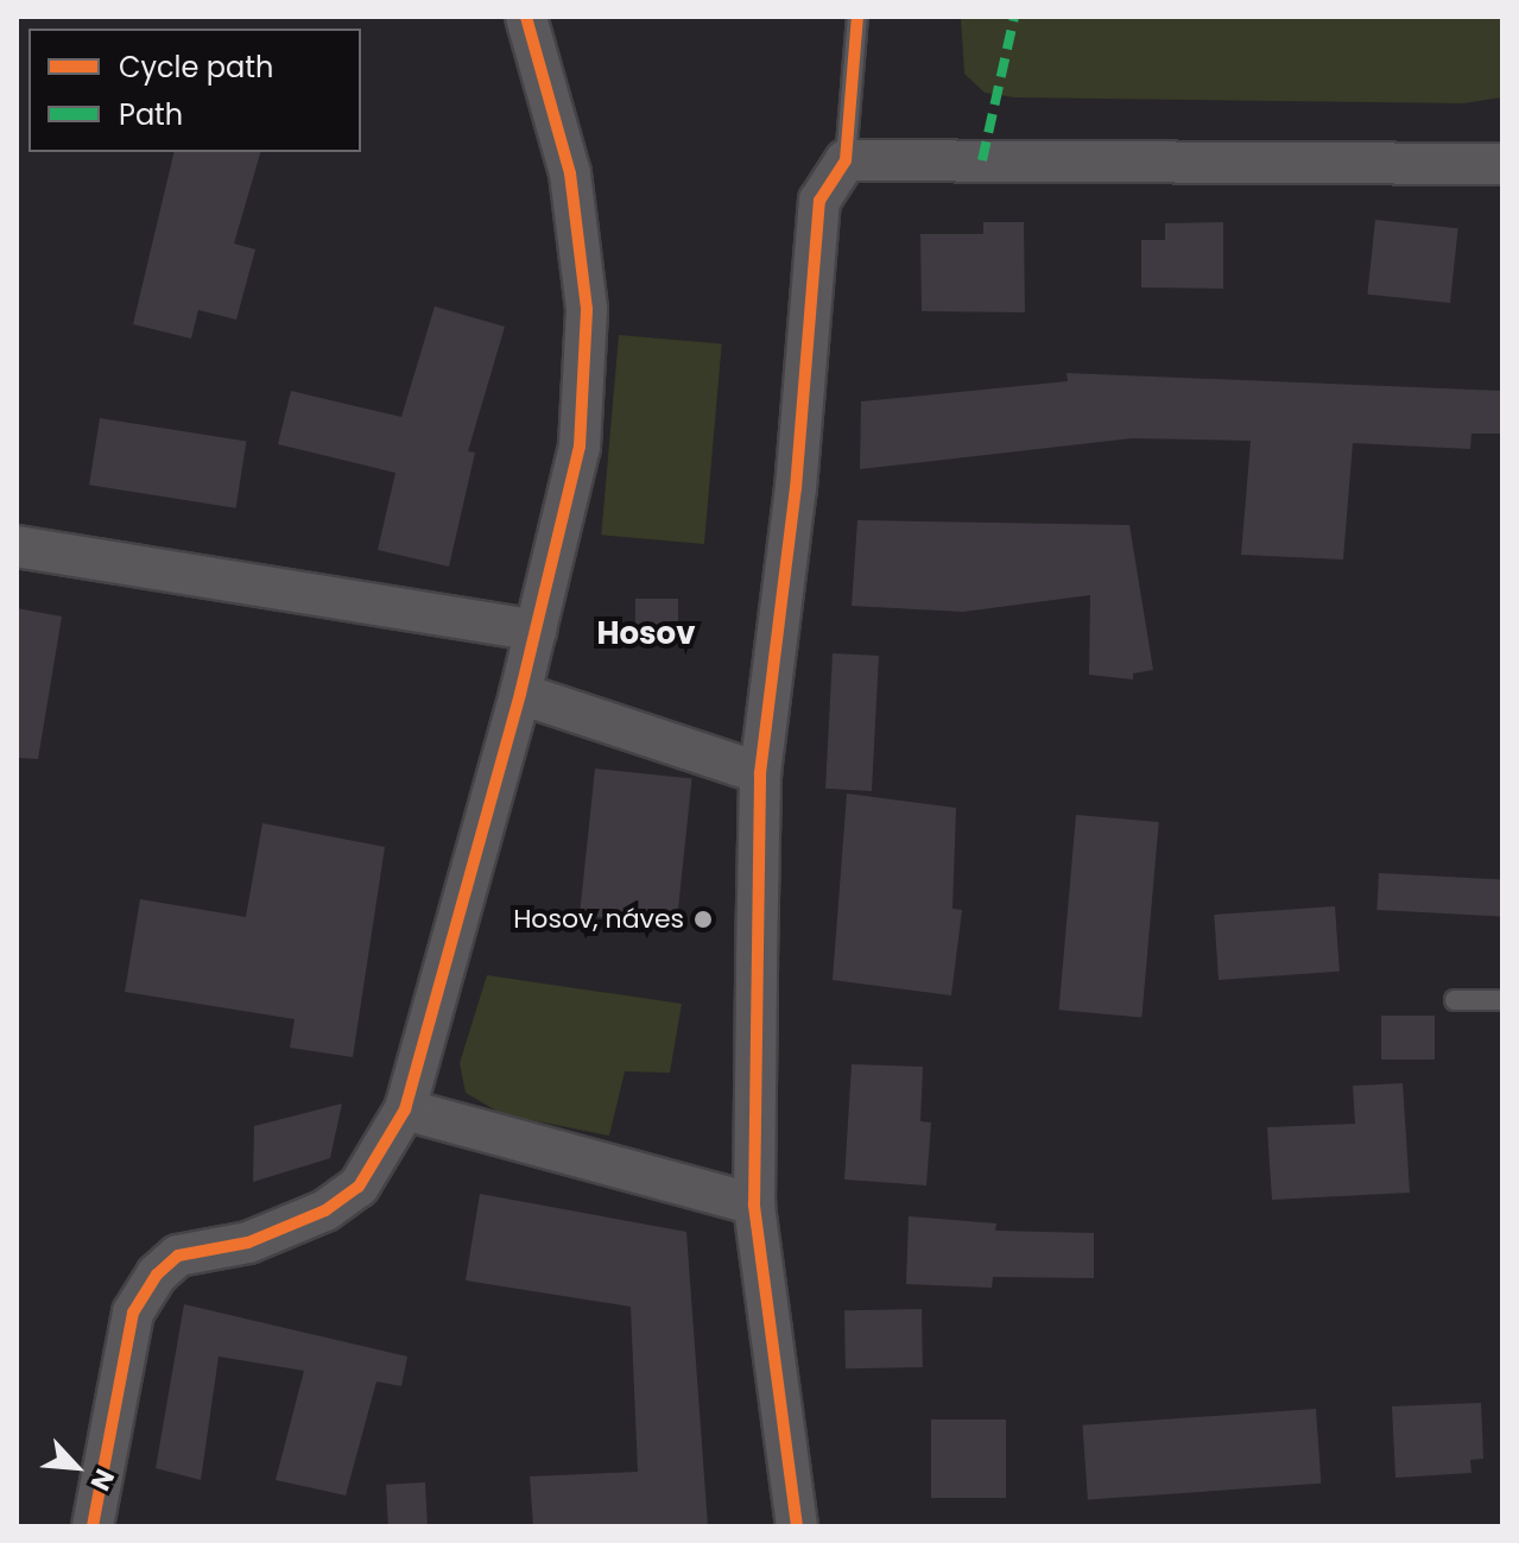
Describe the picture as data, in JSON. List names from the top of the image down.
{
  "districts": ["Hosov"],
  "places": ["Hosov, náves"],
  "legend": ["Cycle path", "Path"],
  "north": "bottom right"
}
